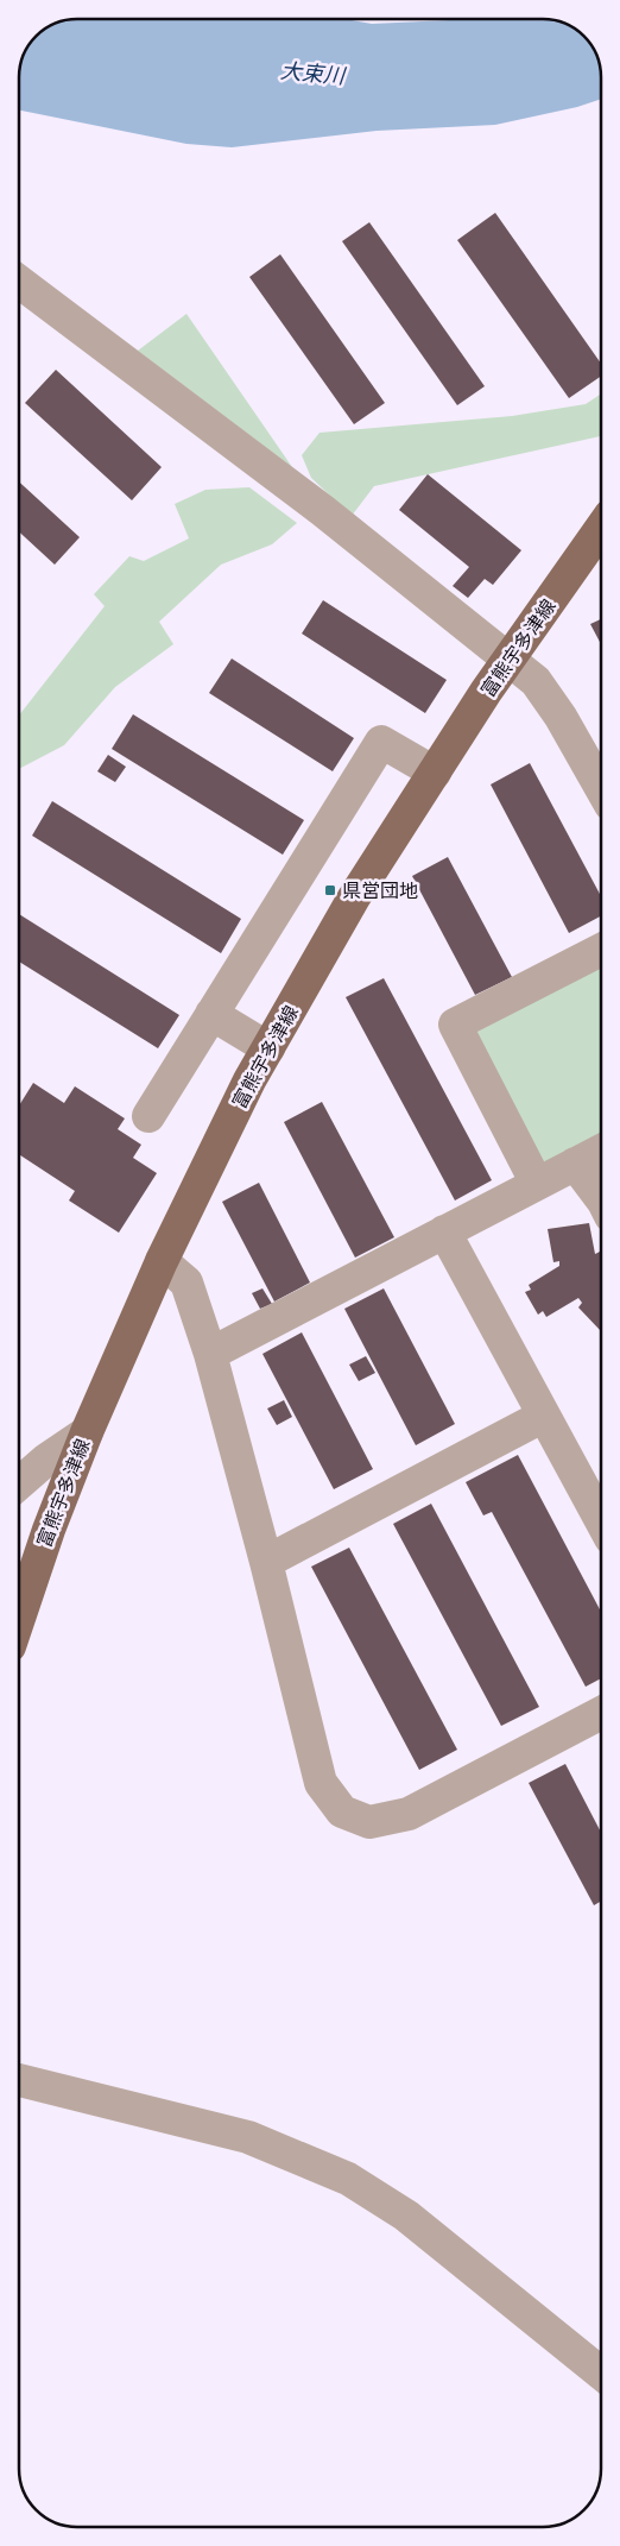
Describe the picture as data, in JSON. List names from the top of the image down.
{
  "streets": {
    "main road": ["富熊宇多津線"]
  },
  "water": ["大束川"],
  "places": {
    "transit": ["県営団地"]
  }
}
